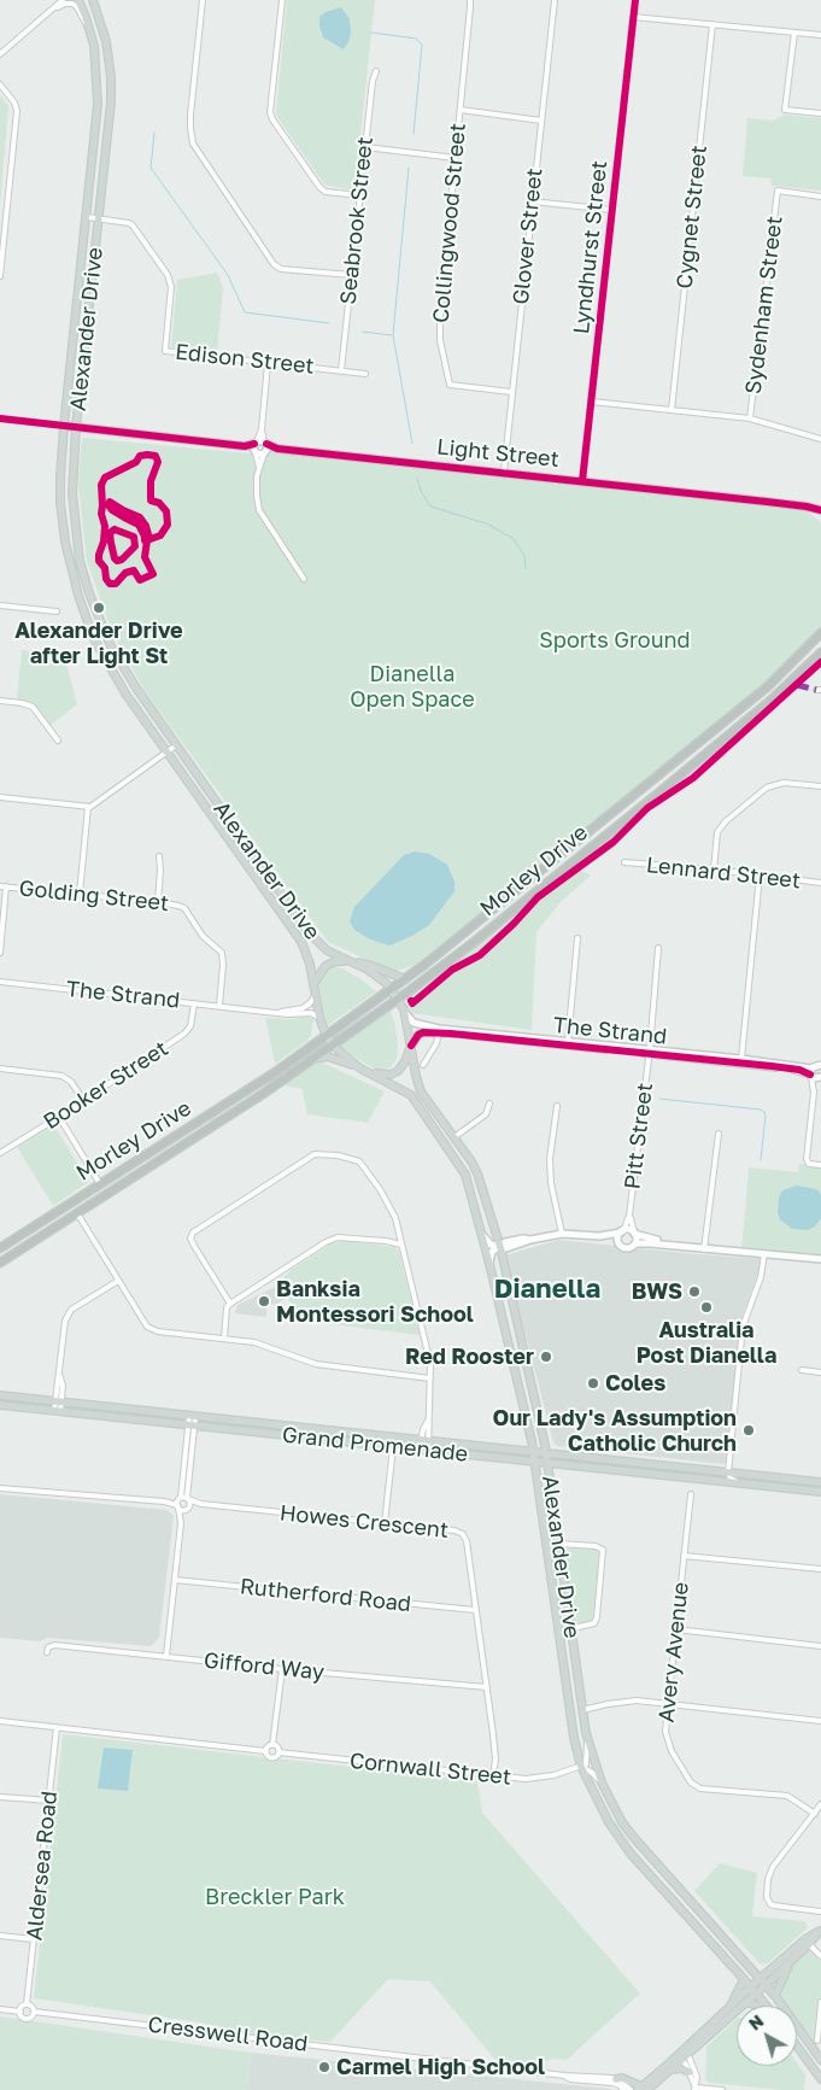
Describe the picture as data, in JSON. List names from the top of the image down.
{
  "streets": {
    "highway": ["Morley Drive"],
    "main road": ["Alexander Drive", "Grand Promenade"],
    "street": [
      "Cygnet Street",
      "Seabrook Street",
      "Collingwood Street",
      "Glover Street",
      "Lyndhurst Street",
      "Sydenham Street",
      "Edison Street",
      "Light Street",
      "Lennard Street",
      "Golding Street",
      "The Strand",
      "Booker Street",
      "Pitt Street",
      "Howes Crescent",
      "Rutherford Road",
      "Avery Avenue",
      "Gifford Way",
      "Cornwall Street",
      "Aldersea Road",
      "Cresswell Road"
    ]
  },
  "crossings": [
    ["Cygnet Street", "Lyndhurst Street"],
    ["Seabrook Street", "Edison Street"],
    ["Collingwood Street", "Glover Street"],
    ["Glover Street", "Light Street"],
    ["Lyndhurst Street", "Light Street"],
    ["Alexander Drive", "Edison Street"],
    ["Alexander Drive", "Light Street"],
    ["Alexander Drive", "Morley Drive"],
    ["Alexander Drive", "The Strand"],
    ["Alexander Drive", "Grand Promenade"],
    ["Alexander Drive", "Cornwall Street"],
    ["Golding Street", "The Strand"],
    ["The Strand", "Booker Street"],
    ["The Strand", "Pitt Street"],
    ["Howes Crescent", "Rutherford Road"],
    ["Howes Crescent", "Gifford Way"],
    ["Howes Crescent", "Cornwall Street"],
    ["Aldersea Road", "Cresswell Road"]
  ],
  "districts": ["Dianella"],
  "parks": ["Sports Ground", "Dianella Open Space", "Breckler Park"],
  "places": [
    "Alexander Drive after Light St",
    "BWS",
    "Banksia Montessori School",
    "Australia Post Dianella",
    "Red Rooster",
    "Coles",
    "Our Lady's Assumption Catholic Church",
    "Carmel High School"
  ],
  "north": "top left"
}
